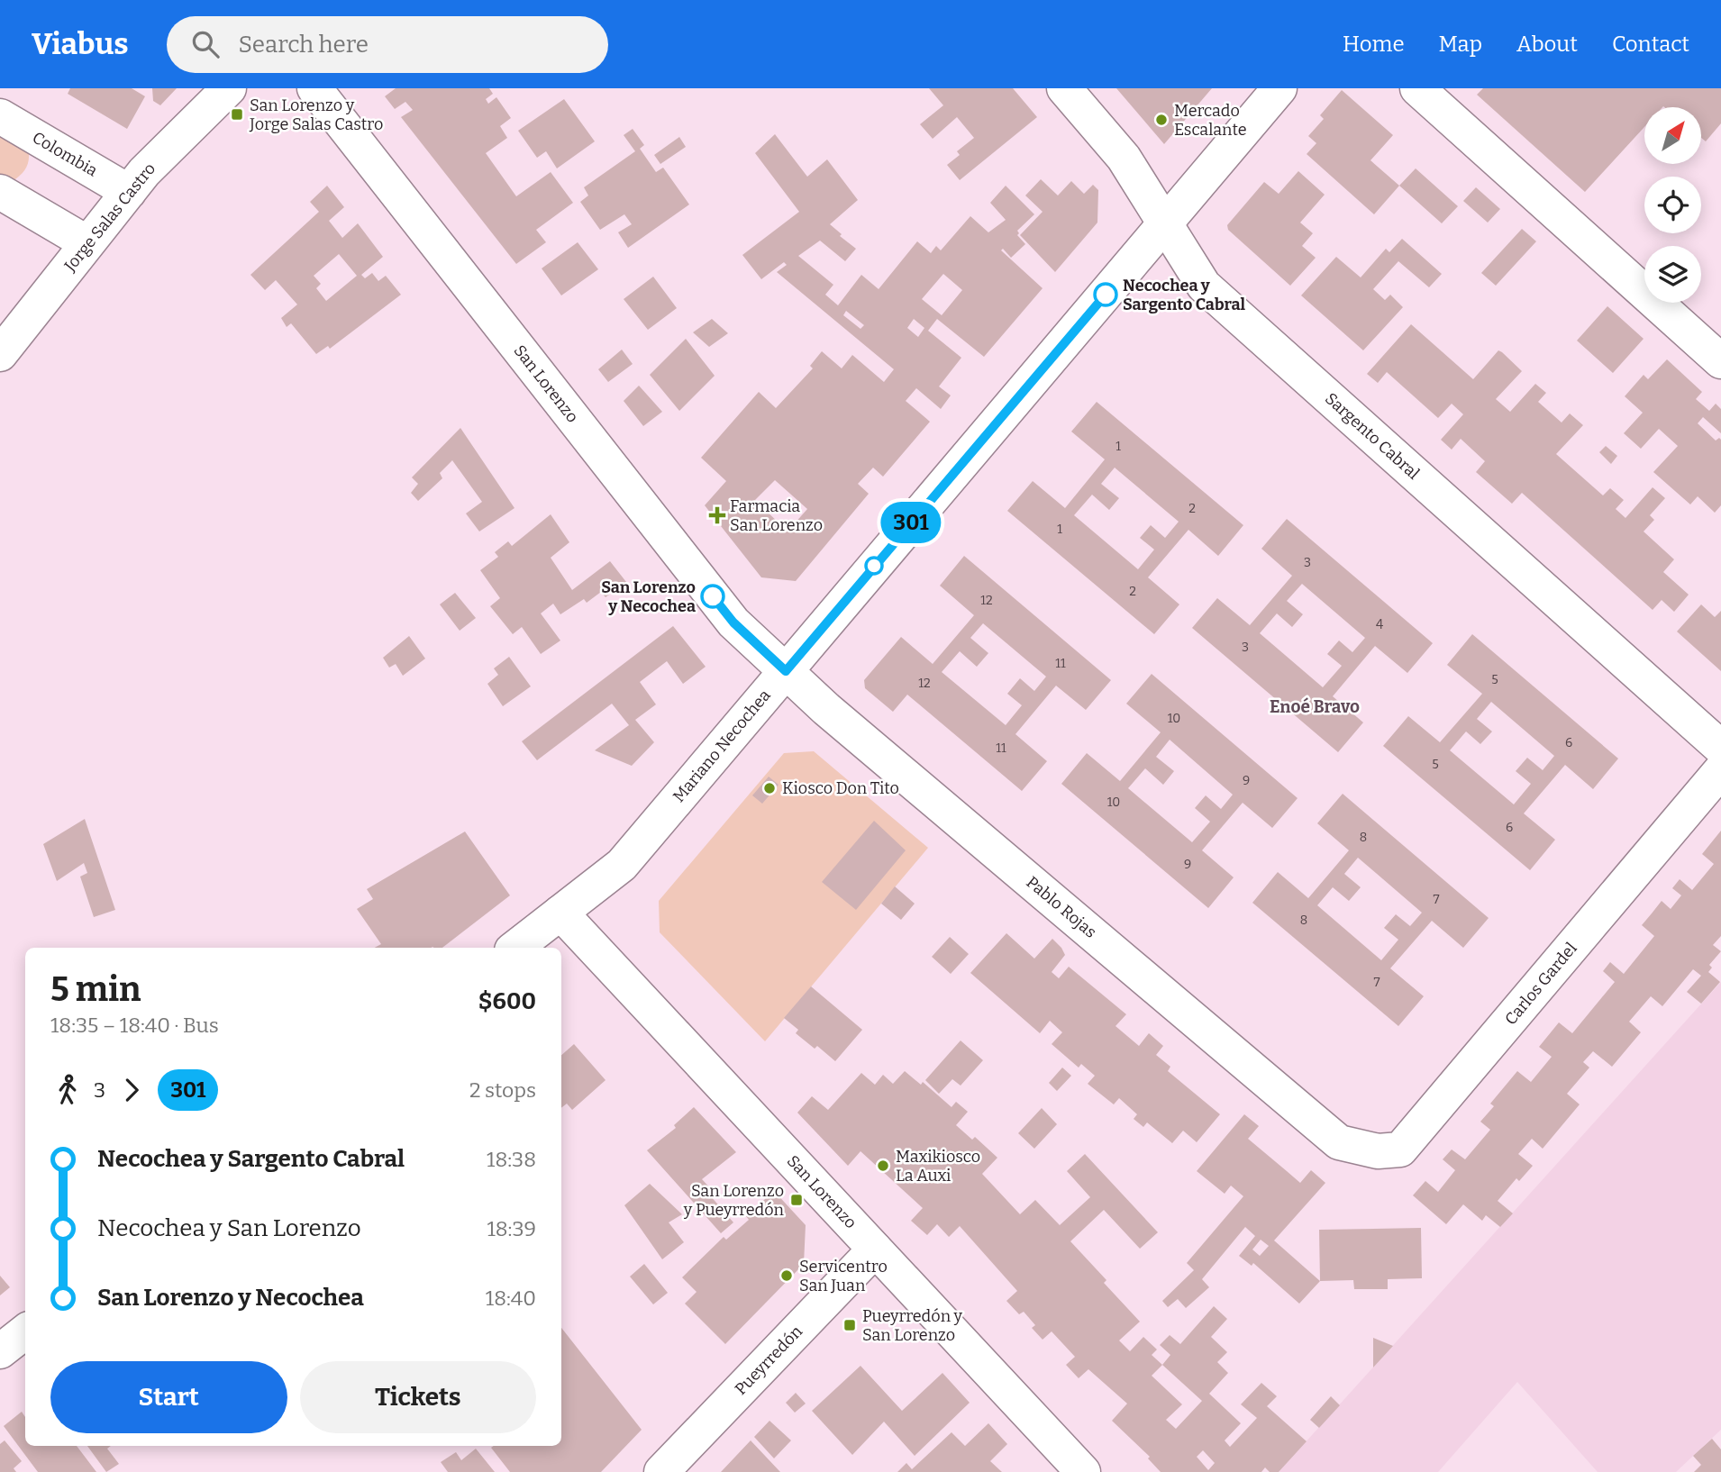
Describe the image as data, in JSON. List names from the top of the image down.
{
  "streets": {
    "street": [
      "Colombia",
      "Jorge Salas Castro",
      "San Lorenzo",
      "Sargento Cabral",
      "Mariano Necochea",
      "Pablo Rojas",
      "Carlos Gardel",
      "Pueyrredón"
    ]
  },
  "crossings": [
    ["Colombia", "Jorge Salas Castro"],
    ["San Lorenzo", "Mariano Necochea"],
    ["San Lorenzo", "Pablo Rojas"],
    ["San Lorenzo", "Pueyrredón"],
    ["Sargento Cabral", "Mariano Necochea"],
    ["Mariano Necochea", "Pablo Rojas"],
    ["Pablo Rojas", "Carlos Gardel"]
  ],
  "districts": ["Enoé Bravo"],
  "places": {
    "transit": ["San Lorenzo y Jorge Salas Castro", "San Lorenzo y Pueyrredón", "Pueyrredón y San Lorenzo"],
    "other": [
      "Mercado Escalante",
      "Necochea y Sargento Cabral",
      "San Lorenzo y Necochea",
      "Kiosco Don Tito",
      "Maxikiosco La Auxi",
      "Servicentro San Juan"
    ],
    "health": ["Farmacia San Lorenzo"]
  },
  "lines": ["bus line 301"],
  "house_numbers": [
    "1",
    "2",
    "1",
    "3",
    "2",
    "12",
    "4",
    "3",
    "11",
    "5",
    "12",
    "10",
    "6",
    "11",
    "5",
    "9",
    "10",
    "6",
    "8",
    "9",
    "7",
    "8",
    "7"
  ],
  "north": "top right",
  "page": {
    "header": "Viabus",
    "search": "Search here",
    "nav": [
      "Home",
      "Map",
      "About",
      "Contact"
    ],
    "on_map": "301",
    "heading": ["5 min", "18:35 – 18:40 · Bus", "$600"],
    "legs": ["3", "301", "2 stops"],
    "list": [
      {
        "name": "Necochea y Sargento Cabral",
        "value": "18:38"
      },
      {
        "name": "Necochea y San Lorenzo",
        "value": "18:39"
      },
      {
        "name": "San Lorenzo y Necochea",
        "value": "18:40"
      }
    ],
    "buttons": ["Start", "Tickets"]
  }
}
